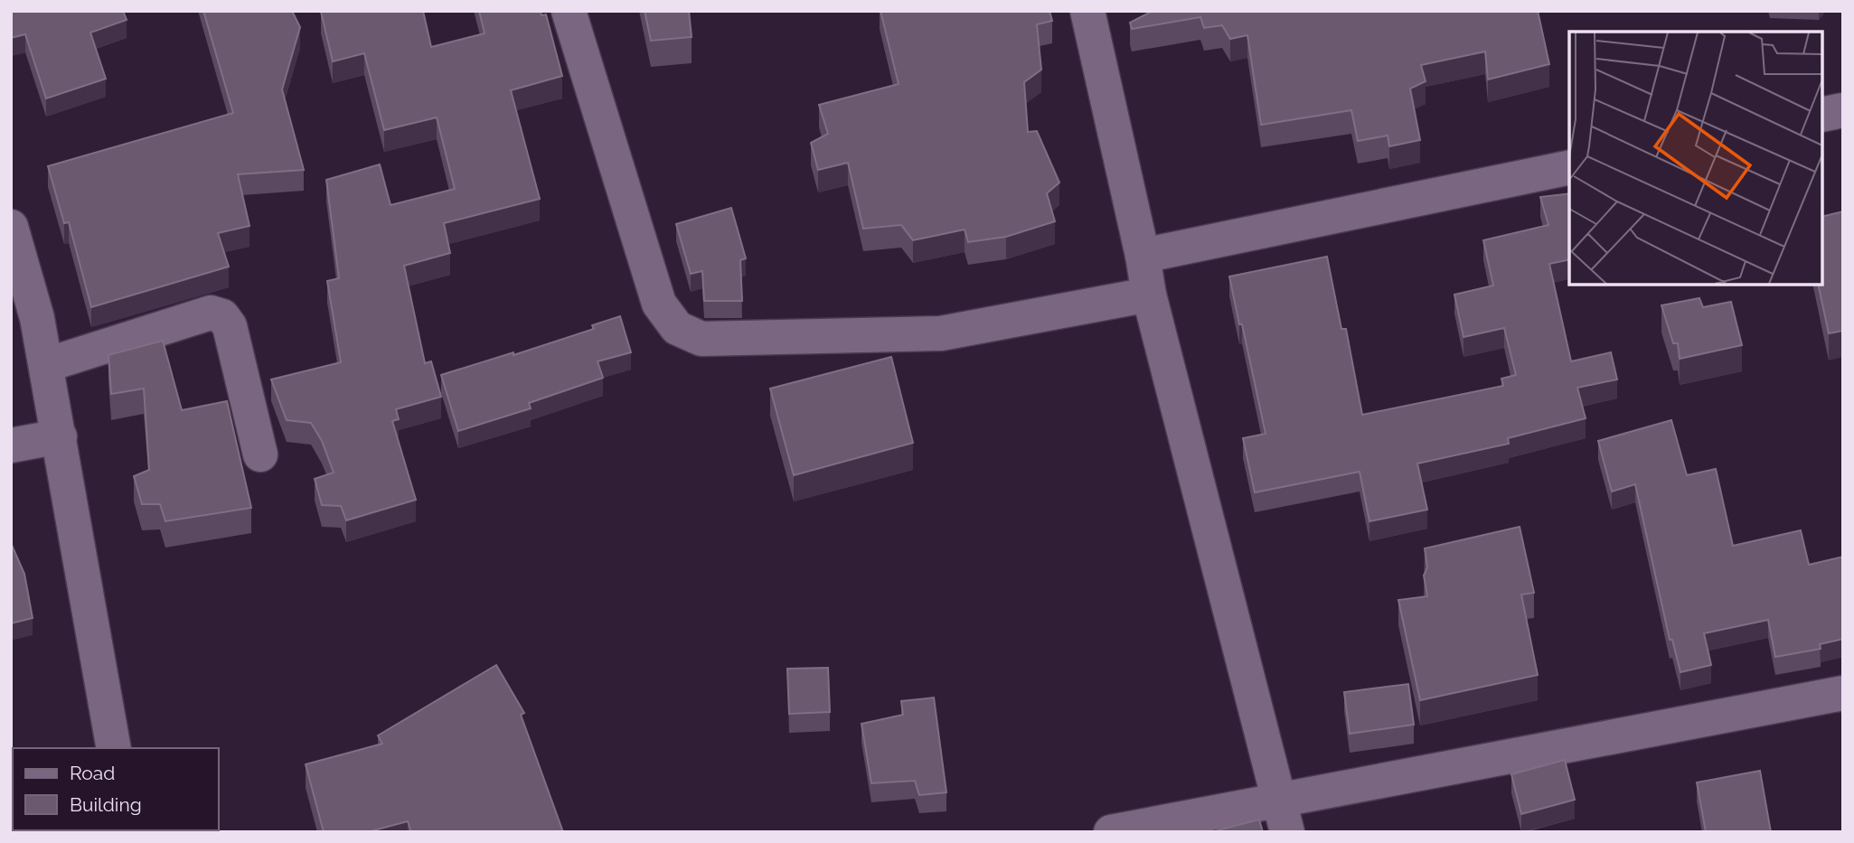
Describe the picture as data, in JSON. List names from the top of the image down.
{
  "legend": ["Road", "Building"]
}
